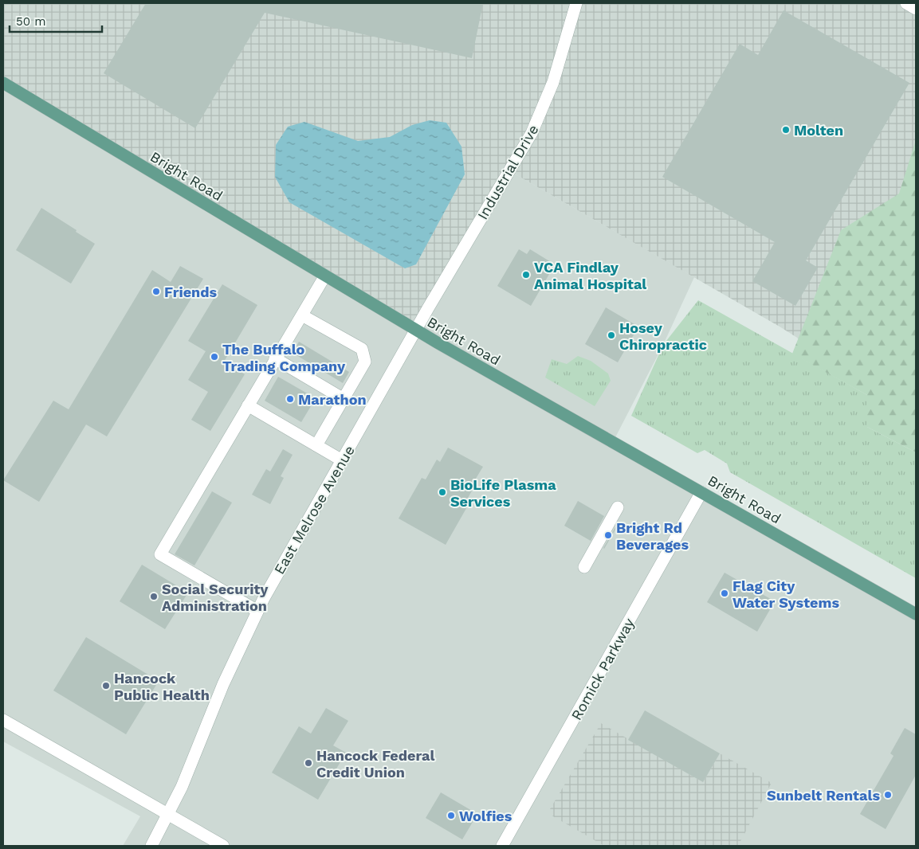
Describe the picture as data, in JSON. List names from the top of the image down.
{
  "streets": {
    "main road": ["Bright Road"],
    "street": ["Industrial Drive", "East Melrose Avenue", "Romick Parkway"]
  },
  "crossings": [
    ["Industrial Drive", "Bright Road"],
    ["Industrial Drive", "East Melrose Avenue"],
    ["Bright Road", "East Melrose Avenue"],
    ["Bright Road", "Romick Parkway"]
  ],
  "places": [
    "Molten",
    "VCA Findlay Animal Hospital",
    "Friends",
    "Hosey Chiropractic",
    "The Buffalo Trading Company",
    "Marathon",
    "BioLife Plasma Services",
    "Bright Rd Beverages",
    "Flag City Water Systems",
    "Social Security Administration",
    "Hancock Public Health",
    "Hancock Federal Credit Union",
    "Sunbelt Rentals",
    "Wolfies"
  ],
  "scale_bar": "50 m"
}
